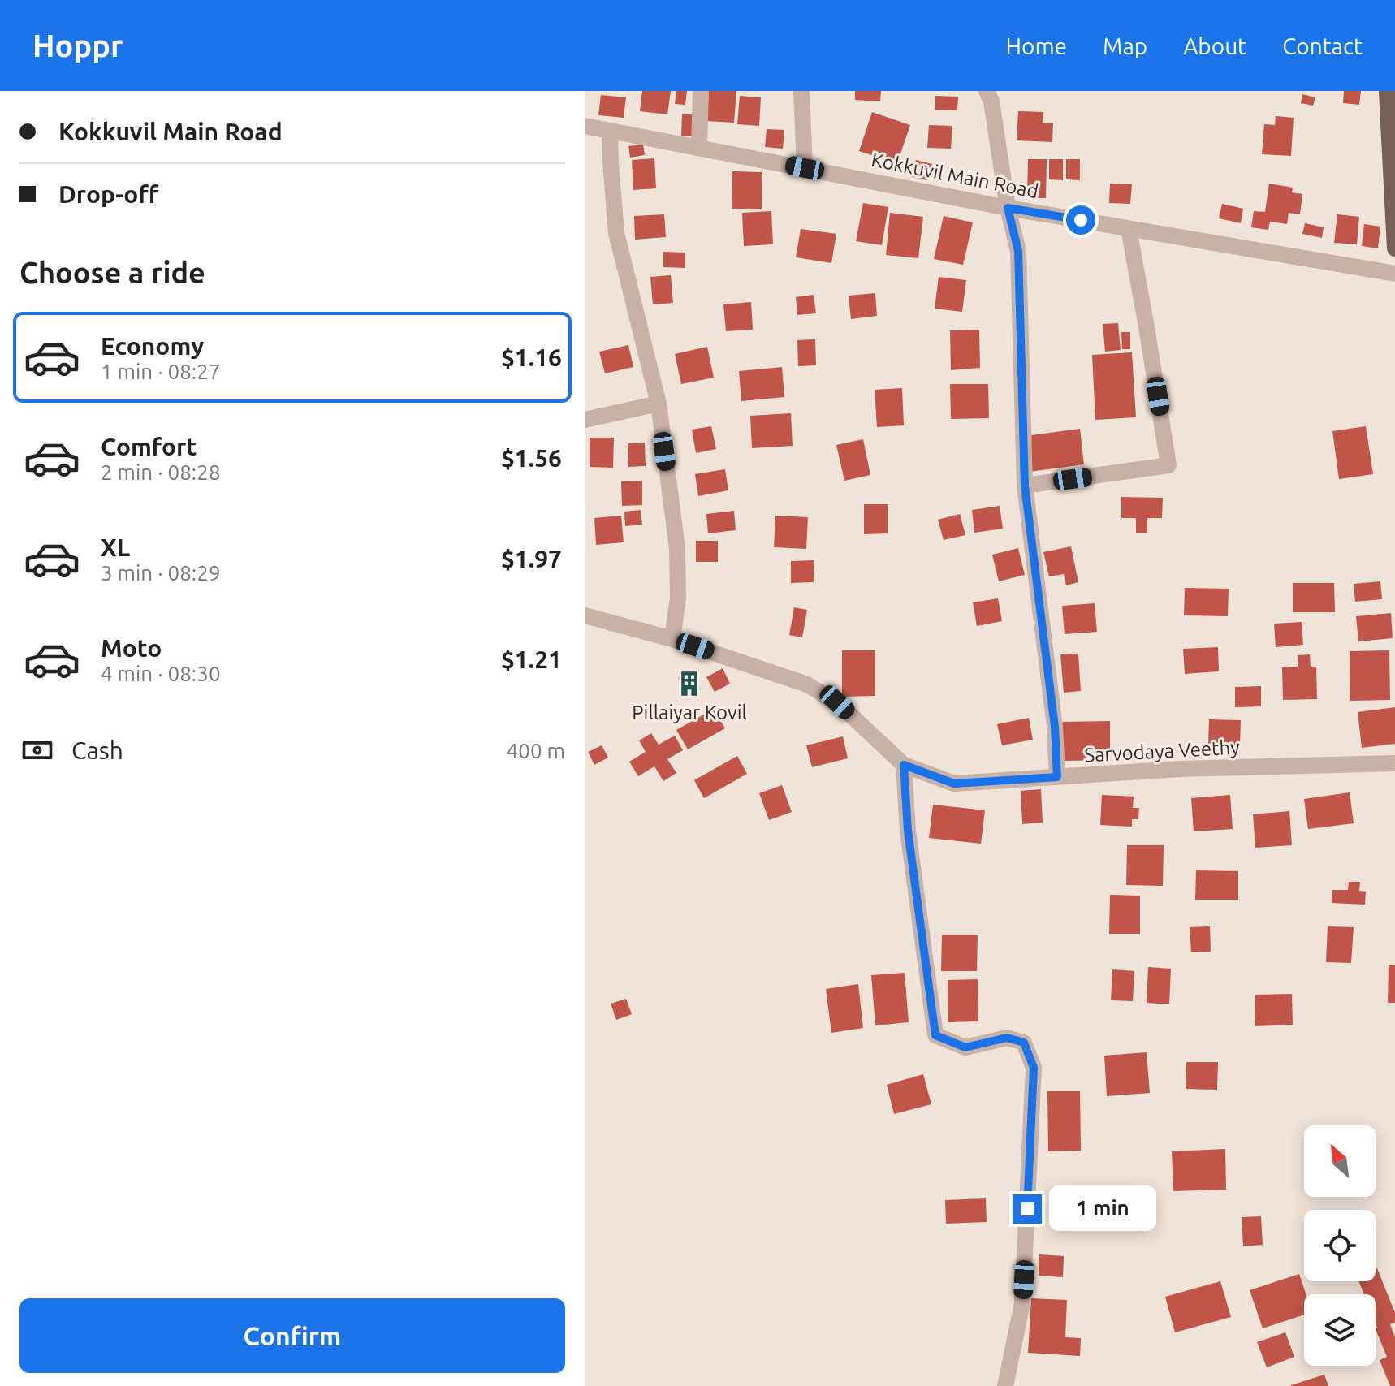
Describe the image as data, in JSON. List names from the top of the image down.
{
  "streets": {
    "street": ["Kokkuvil Main Road", "Sarvodaya Veethy"]
  },
  "places": {
    "building": ["Pillaiyar Kovil"]
  },
  "north": "top left",
  "page": {
    "header": "Hoppr",
    "nav": [
      "Home",
      "Map",
      "About",
      "Contact"
    ],
    "banner": ["Kokkuvil Main Road", "Drop-off"],
    "heading": "Choose a ride",
    "list": [
      {
        "name": "Economy",
        "note": "1 min · 08:27",
        "value": "$1.16"
      },
      {
        "name": "Comfort",
        "note": "2 min · 08:28",
        "value": "$1.56"
      },
      {
        "name": "XL",
        "note": "3 min · 08:29",
        "value": "$1.97"
      },
      {
        "name": "Moto",
        "note": "4 min · 08:30",
        "value": "$1.21"
      }
    ],
    "pay": ["Cash", "400 m"],
    "bubble": "1 min",
    "buttons": "Confirm"
  }
}
